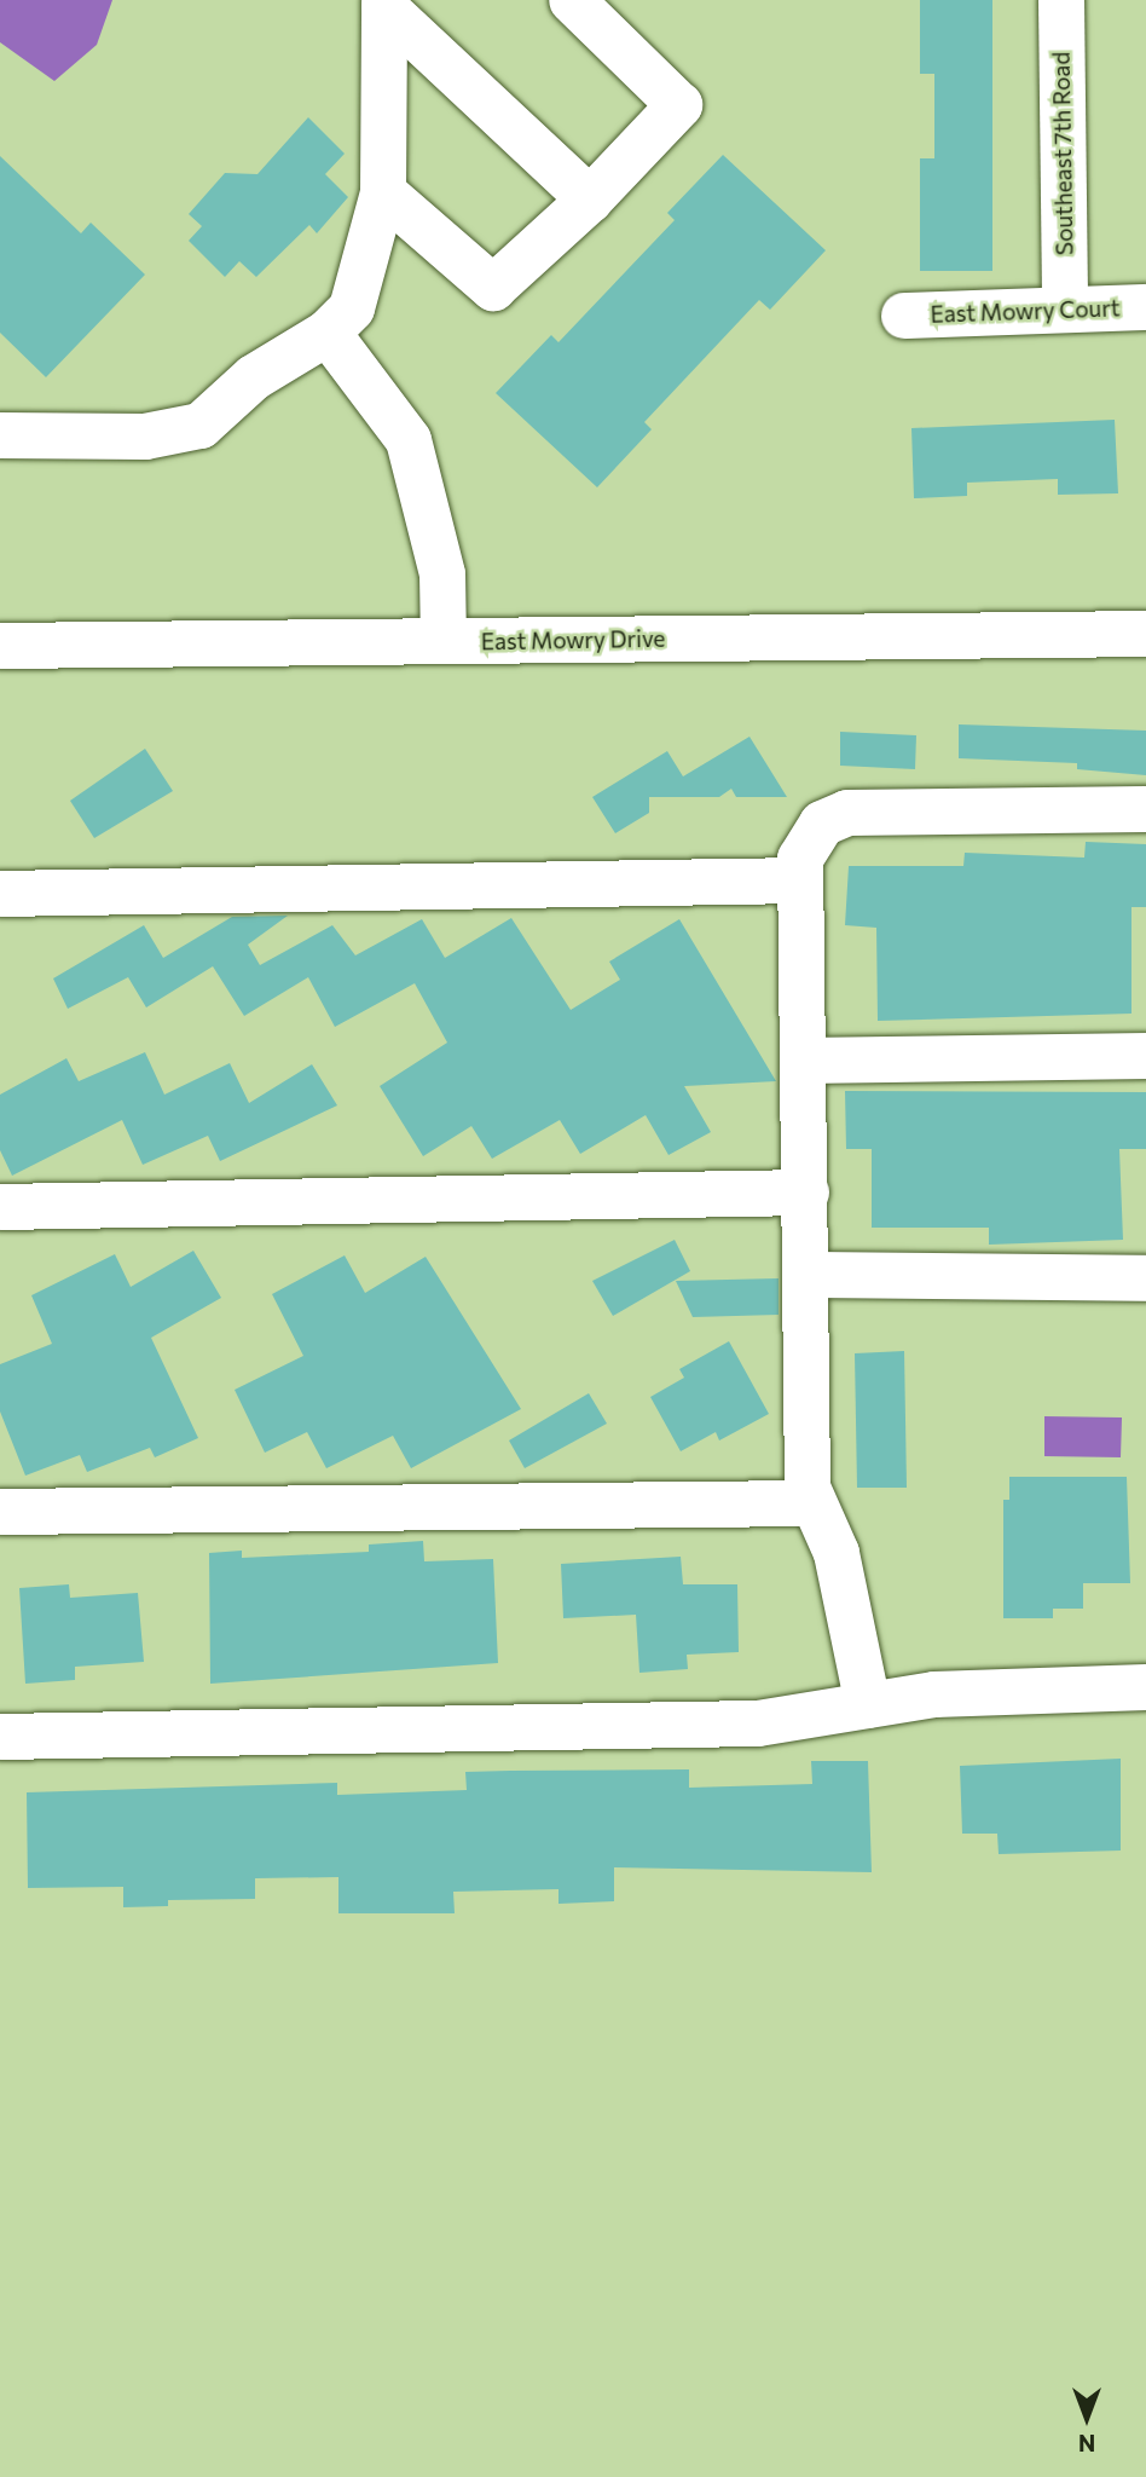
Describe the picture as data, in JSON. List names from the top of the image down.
{
  "streets": {
    "street": ["Southeast 7th Road", "East Mowry Court", "East Mowry Drive"]
  },
  "crossings": [
    ["Southeast 7th Road", "East Mowry Court"]
  ],
  "north": "bottom"
}
